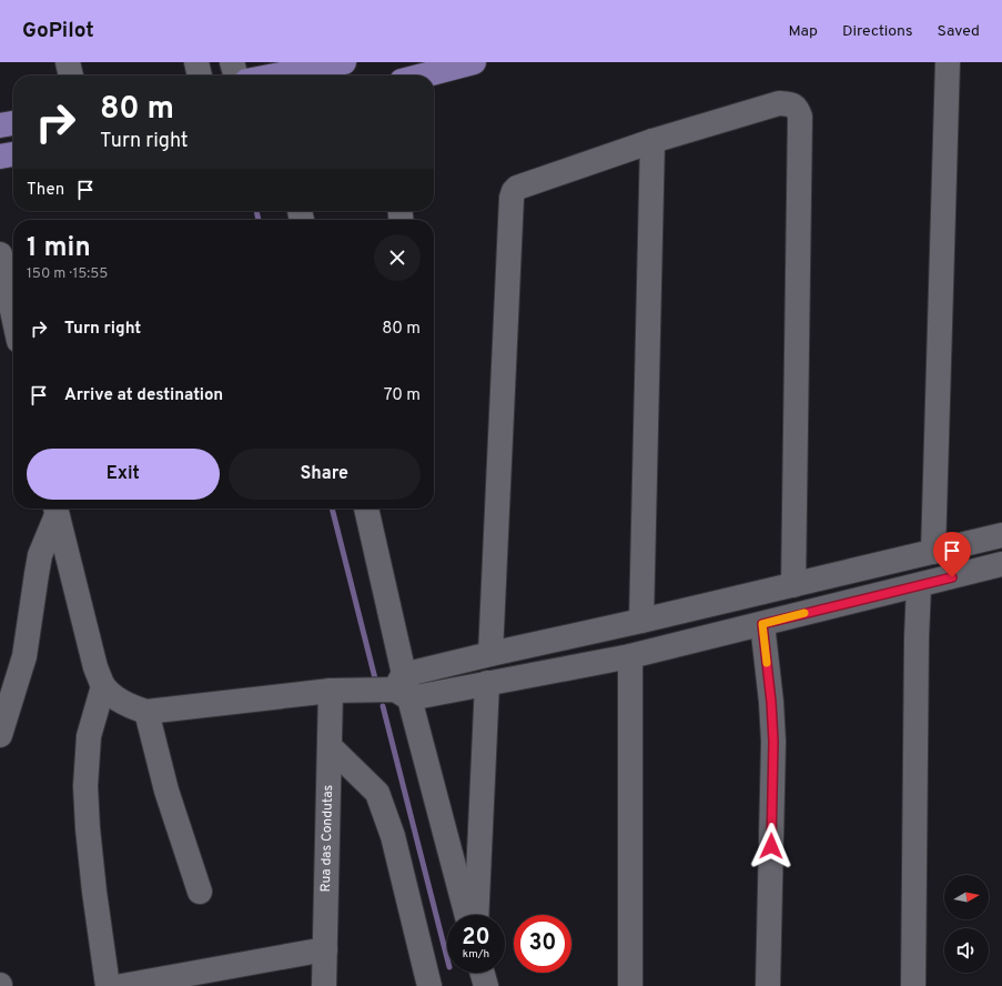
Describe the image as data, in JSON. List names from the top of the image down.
{
  "streets": {
    "street": ["Rua das Condutas"]
  },
  "north": "right",
  "page": {
    "header": "GoPilot",
    "nav": ["Map", "Directions", "Saved"],
    "turn": ["80 m", "Turn right"],
    "then": "Then",
    "heading": ["1 min", "150 m · 15:55"],
    "list": [
      {
        "name": "Turn right",
        "value": "80 m"
      },
      {
        "name": "Arrive at destination",
        "value": "70 m"
      }
    ],
    "buttons": ["Exit", "Share"],
    "speed": "20 km/h",
    "limit": "30"
  }
}
